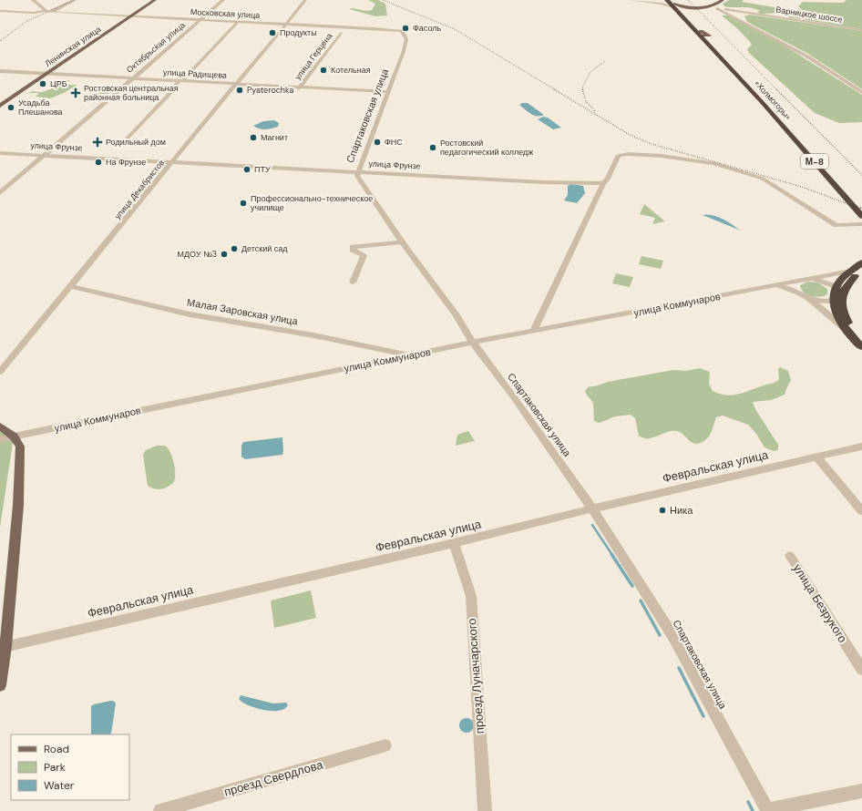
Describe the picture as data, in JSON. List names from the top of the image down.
{
  "streets": {
    "highway": ["«Холмогоры»", "М-8"],
    "main road": ["Ленинская улица"],
    "street": [
      "Московская улица",
      "Варницкое шоссе",
      "Октябрьская улица",
      "улица Герцена",
      "улица Радищева",
      "Спартаковская улица",
      "улица Фрунзе",
      "улица Декабристов",
      "улица Коммунаров",
      "Малая Заровская улица",
      "Февральская улица",
      "улица Безрукого",
      "проезд Луначарского",
      "проезд Свердлова"
    ]
  },
  "crossings": [
    ["Московская улица", "Ленинская улица"],
    ["Московская улица", "Октябрьская улица"],
    ["Московская улица", "Спартаковская улица"],
    ["Московская улица", "улица Декабристов"],
    ["Ленинская улица", "улица Радищева"],
    ["Октябрьская улица", "улица Радищева"],
    ["Октябрьская улица", "улица Фрунзе"],
    ["улица Герцена", "улица Радищева"],
    ["улица Радищева", "Спартаковская улица"],
    ["улица Радищева", "улица Декабристов"],
    ["Спартаковская улица", "улица Фрунзе"],
    ["Спартаковская улица", "улица Коммунаров"],
    ["Спартаковская улица", "Февральская улица"],
    ["улица Фрунзе", "улица Декабристов"],
    ["улица Декабристов", "Малая Заровская улица"],
    ["улица Коммунаров", "Малая Заровская улица"],
    ["Февральская улица", "проезд Луначарского"]
  ],
  "places": {
    "other": [
      "Фасоль",
      "Продукты",
      "Котельная",
      "ЦРБ",
      "Pyaterochka",
      "Усадьба Плешанова",
      "Магнит",
      "ФНС",
      "Ростовский педагогический колледж",
      "На Фрунзе",
      "ПТУ",
      "Профессионально-техническое училище",
      "Детский сад",
      "МДОУ №3",
      "Ника"
    ],
    "health": ["Ростовская центральная районная больница", "Родильный дом"]
  },
  "legend": ["Road", "Park", "Water"]
}
